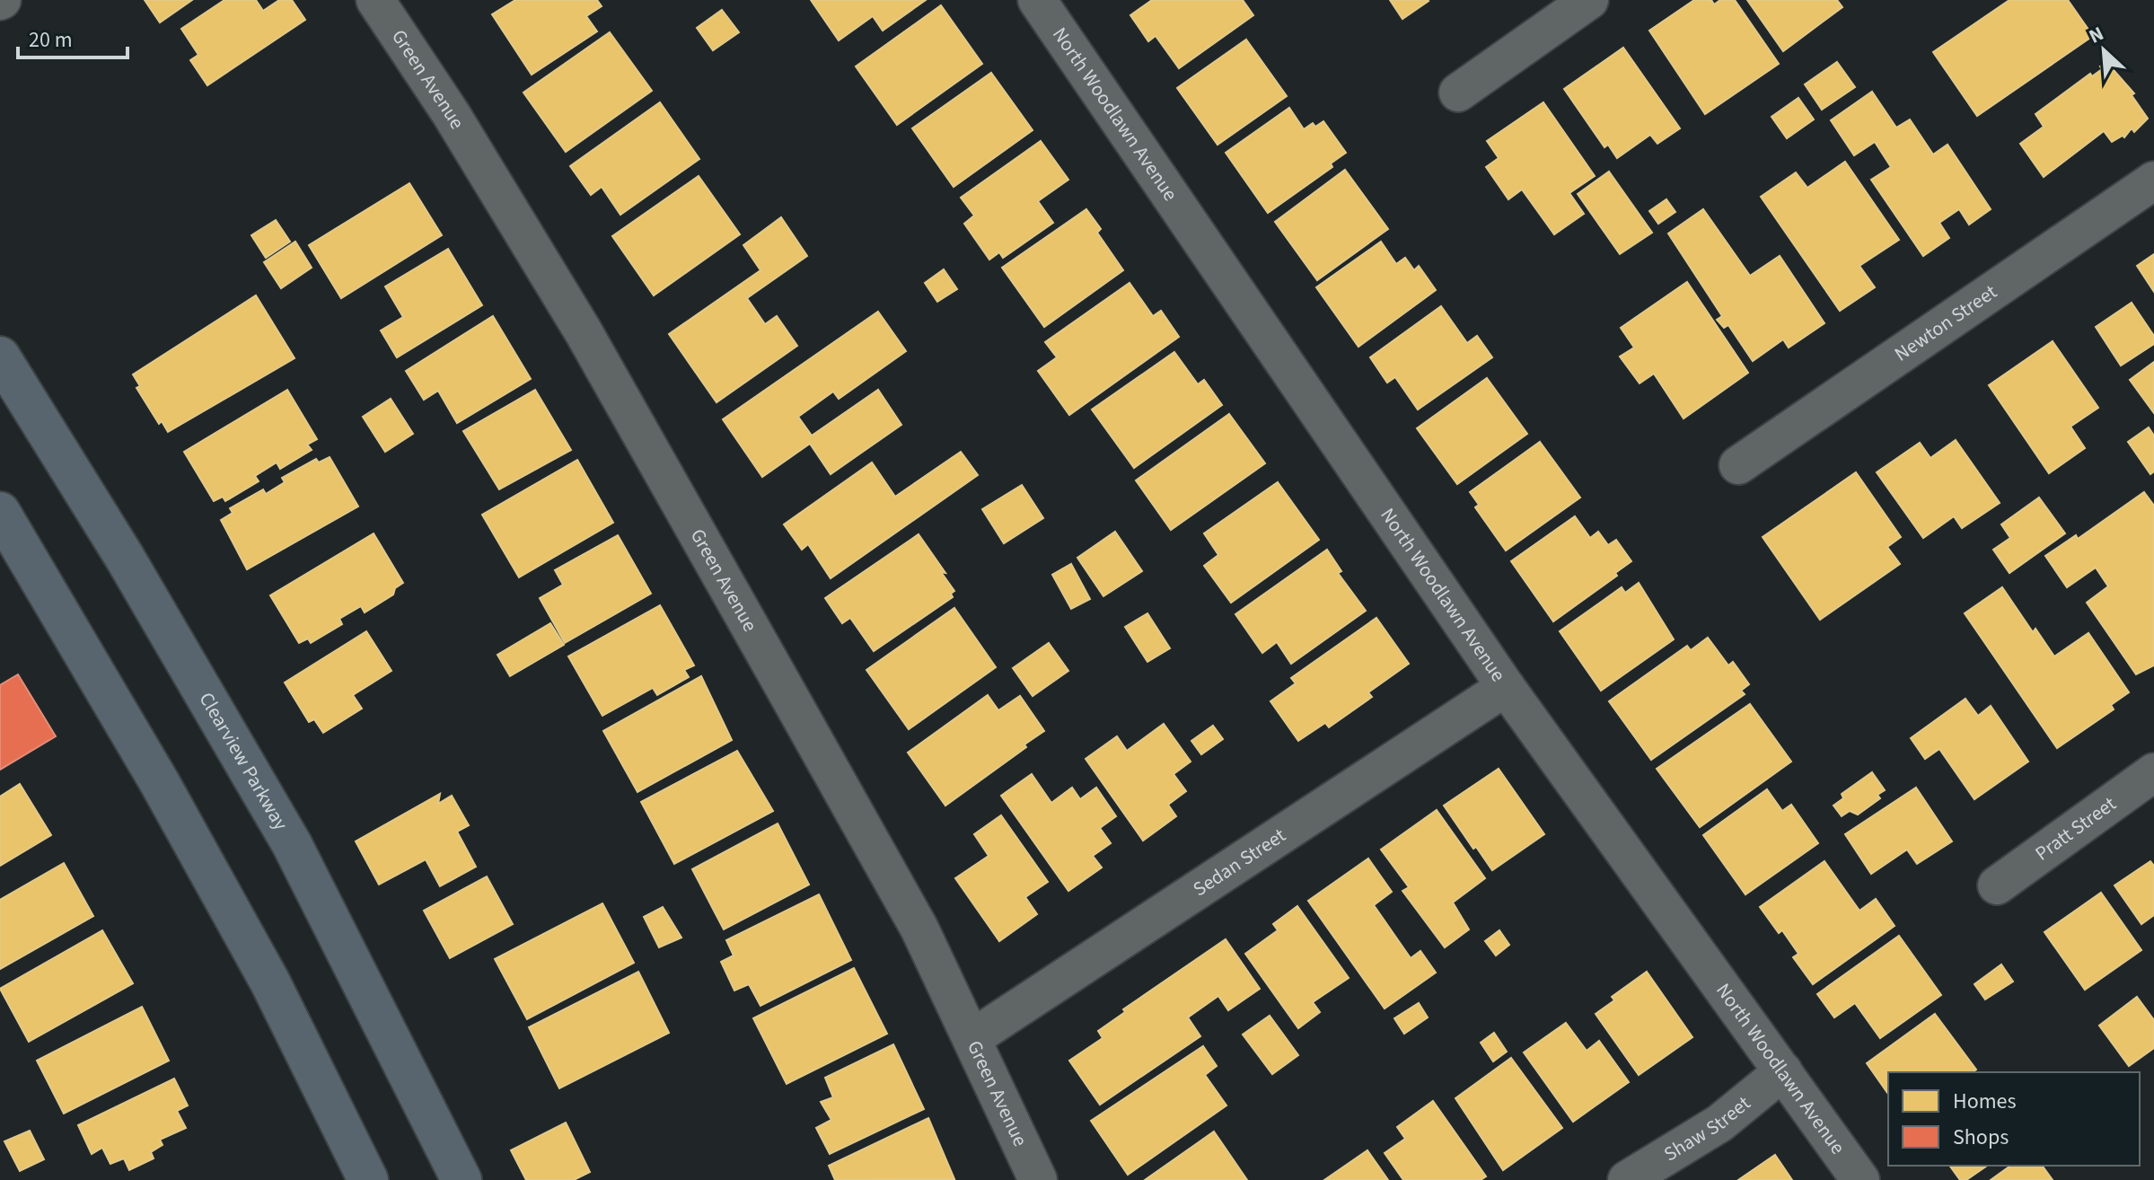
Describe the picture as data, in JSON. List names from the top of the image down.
{
  "streets": {
    "highway": ["Clearview Parkway"],
    "street": [
      "Green Avenue",
      "North Woodlawn Avenue",
      "Newton Street",
      "Pratt Street",
      "Sedan Street",
      "Shaw Street"
    ]
  },
  "crossings": [
    ["Green Avenue", "Sedan Street"],
    ["North Woodlawn Avenue", "Sedan Street"],
    ["North Woodlawn Avenue", "Shaw Street"]
  ],
  "legend": ["Homes", "Shops"],
  "scale_bar": "20 m",
  "north": "top left"
}
